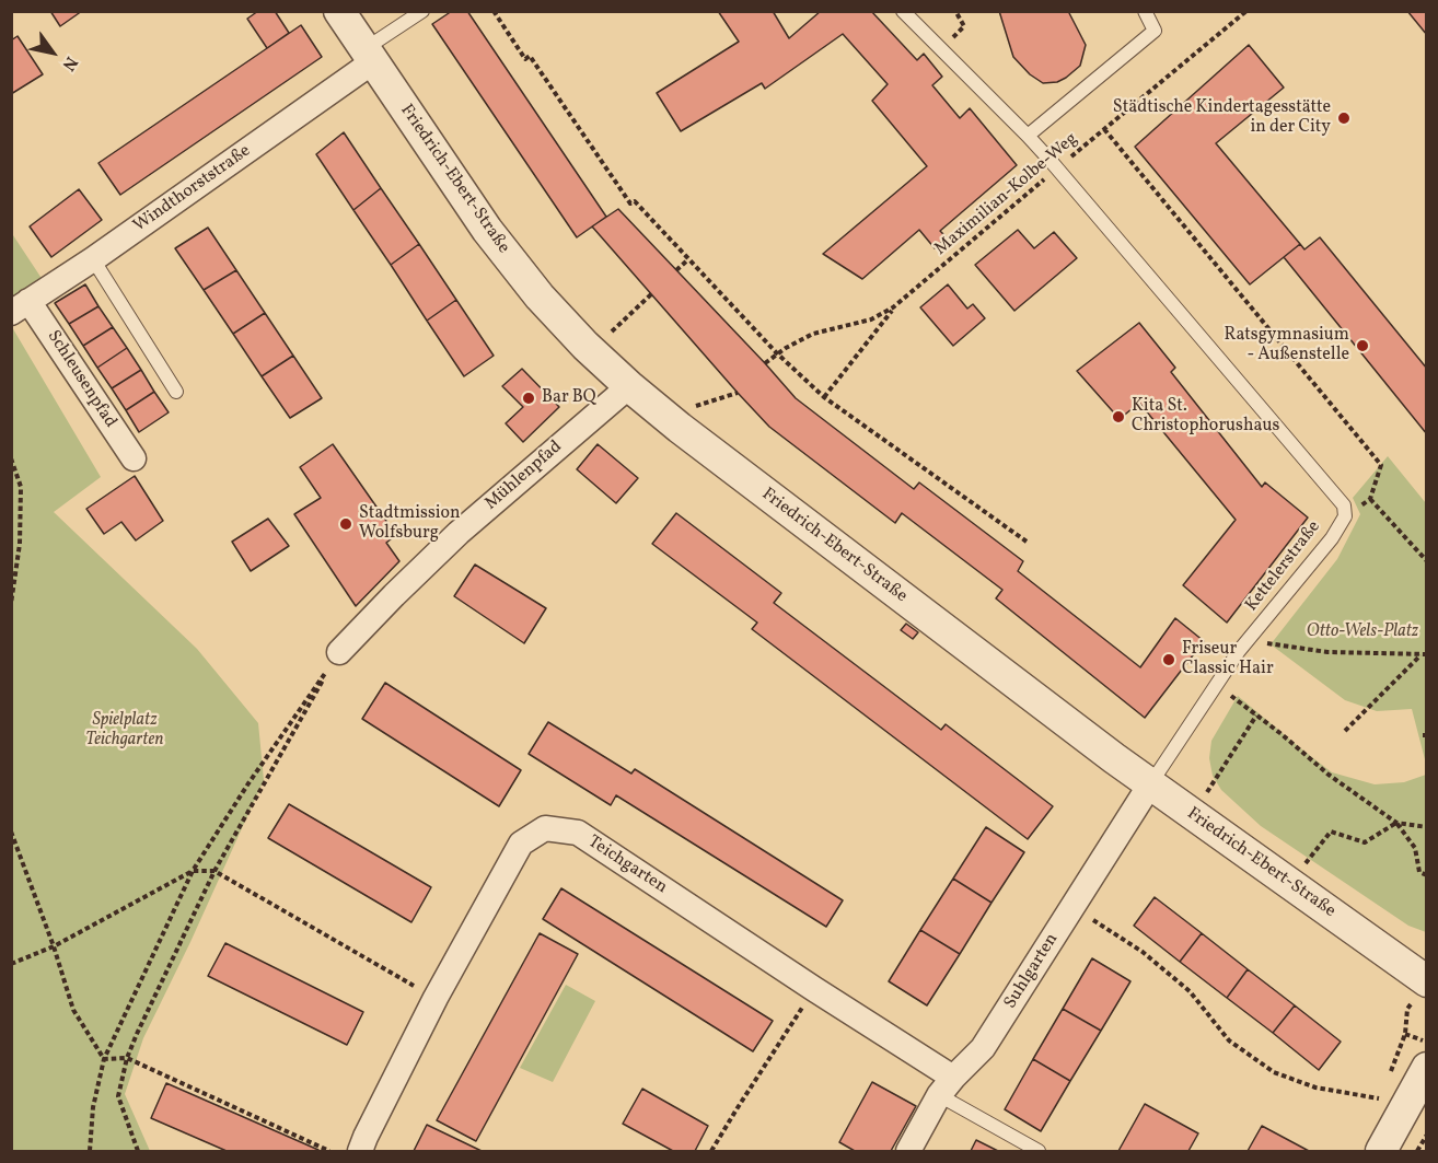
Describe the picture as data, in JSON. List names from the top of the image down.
{
  "streets": {
    "street": [
      "Friedrich-Ebert-Straße",
      "Windthorststraße",
      "Schleusenpfad",
      "Mühlenpfad",
      "Teichgarten",
      "Suhlgarten"
    ],
    "lane": ["Kettelerstraße"],
    "path": ["Maximilian-Kolbe-Weg"]
  },
  "crossings": [
    ["Friedrich-Ebert-Straße", "Windthorststraße"],
    ["Friedrich-Ebert-Straße", "Mühlenpfad"],
    ["Friedrich-Ebert-Straße", "Kettelerstraße"],
    ["Friedrich-Ebert-Straße", "Suhlgarten"],
    ["Windthorststraße", "Schleusenpfad"],
    ["Maximilian-Kolbe-Weg", "Kettelerstraße"],
    ["Kettelerstraße", "Suhlgarten"],
    ["Teichgarten", "Suhlgarten"]
  ],
  "parks": ["Otto-Wels-Platz", "Spielplatz Teichgarten"],
  "places": [
    "Städtische Kindertagesstätte in der City",
    "Ratsgymnasium - Außenstelle",
    "Bar BQ",
    "Kita St. Christophorushaus",
    "Stadtmission Wolfsburg",
    "Friseur Classic Hair"
  ],
  "north": "bottom right"
}
